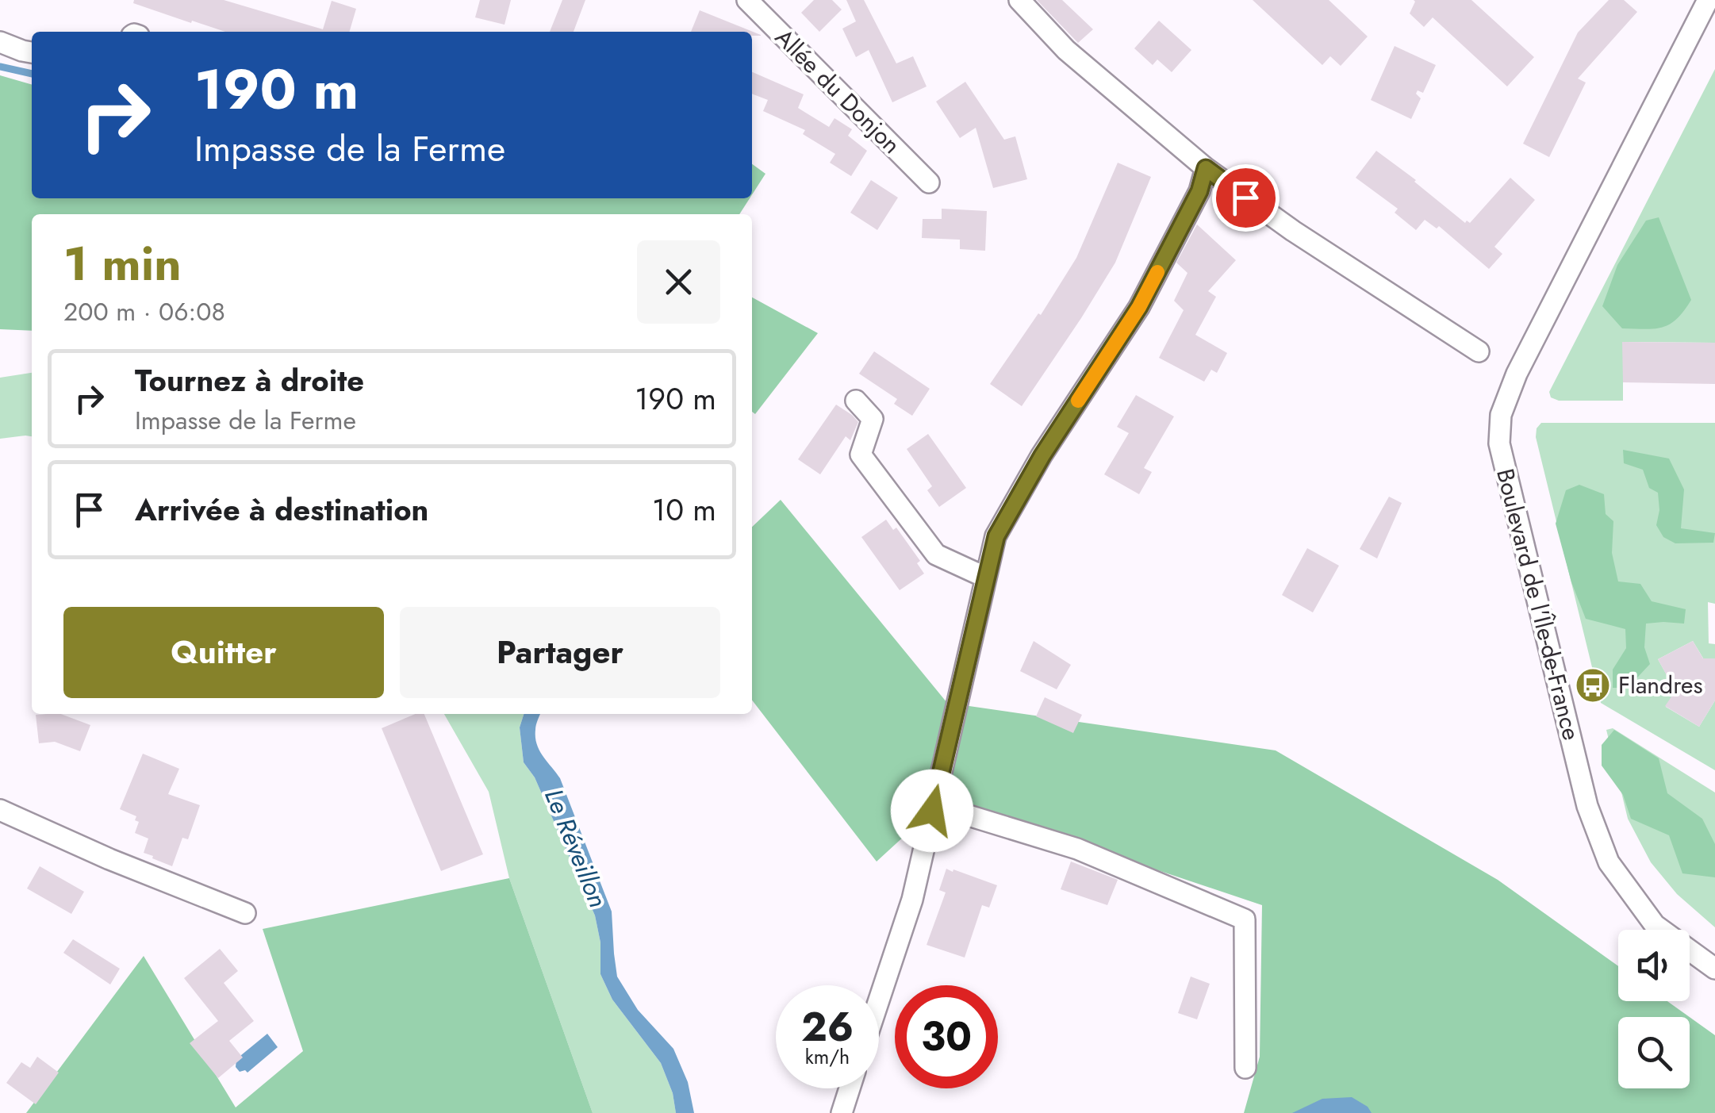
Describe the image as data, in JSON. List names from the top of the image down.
{
  "streets": {
    "street": ["Allée du Donjon", "Boulevard de l'Île-de-France"]
  },
  "water": ["Le Réveillon"],
  "places": {
    "bus stop": ["Flandres"]
  },
  "page": {
    "turn": ["190 m", "Impasse de la Ferme"],
    "heading": ["1 min", "200 m · 06:08"],
    "list": [
      {
        "name": "Tournez à droite",
        "note": "Impasse de la Ferme",
        "value": "190 m"
      },
      {
        "name": "Arrivée à destination",
        "value": "10 m"
      }
    ],
    "buttons": ["Quitter", "Partager"],
    "speed": "26 km/h",
    "limit": "30"
  }
}
